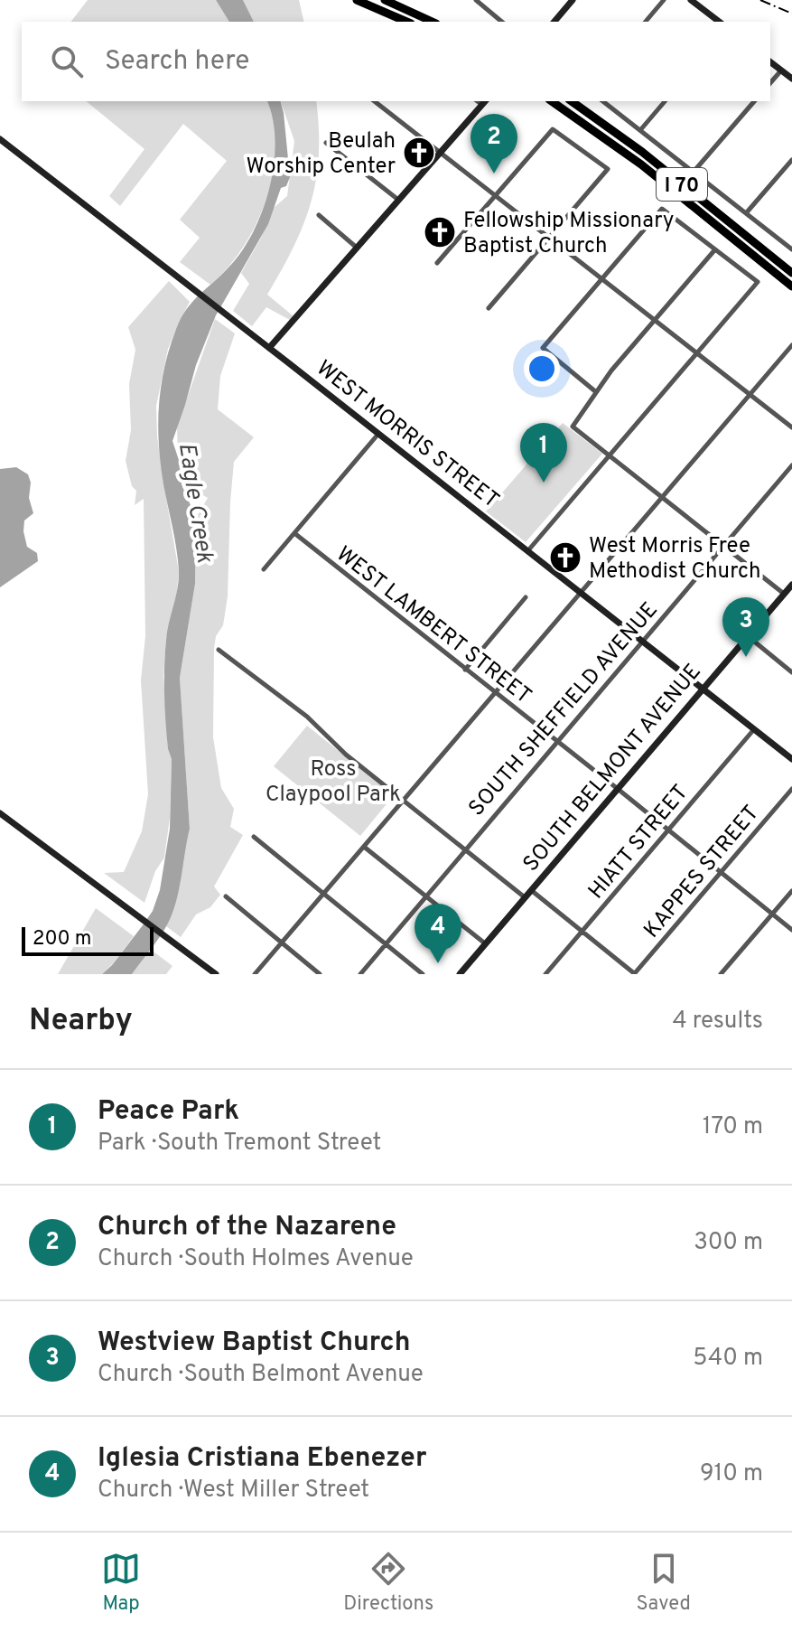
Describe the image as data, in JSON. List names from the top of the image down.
{
  "streets": {
    "highway": ["I 70"],
    "main road": ["WEST MORRIS STREET", "SOUTH BELMONT AVENUE"],
    "street": [
      "WEST LAMBERT STREET",
      "SOUTH SHEFFIELD AVENUE",
      "HIATT STREET",
      "KAPPES STREET"
    ]
  },
  "crossings": [
    ["WEST MORRIS STREET", "SOUTH SHEFFIELD AVENUE"],
    ["WEST MORRIS STREET", "SOUTH BELMONT AVENUE"],
    ["WEST MORRIS STREET", "HIATT STREET"],
    ["WEST LAMBERT STREET", "SOUTH SHEFFIELD AVENUE"],
    ["WEST LAMBERT STREET", "SOUTH BELMONT AVENUE"],
    ["WEST LAMBERT STREET", "HIATT STREET"],
    ["WEST LAMBERT STREET", "KAPPES STREET"]
  ],
  "water": ["Eagle Creek"],
  "parks": ["Ross Claypool Park"],
  "places": {
    "church": ["Beulah Worship Center", "Fellowship Missionary Baptist Church", "West Morris Free Methodist Church"]
  },
  "scale_bar": "200 m",
  "page": {
    "search": "Search here",
    "pins": [
      "2",
      "1",
      "3",
      "4"
    ],
    "scale": "200 m",
    "heading": ["Nearby", "4 results"],
    "list": [
      {
        "mark": "1",
        "name": "Peace Park",
        "note": "Park · South Tremont Street",
        "value": "170 m"
      },
      {
        "mark": "2",
        "name": "Church of the Nazarene",
        "note": "Church · South Holmes Avenue",
        "value": "300 m"
      },
      {
        "mark": "3",
        "name": "Westview Baptist Church",
        "note": "Church · South Belmont Avenue",
        "value": "540 m"
      },
      {
        "mark": "4",
        "name": "Iglesia Cristiana Ebenezer",
        "note": "Church · West Miller Street",
        "value": "910 m"
      }
    ],
    "nav": ["Map", "Directions", "Saved"]
  }
}
